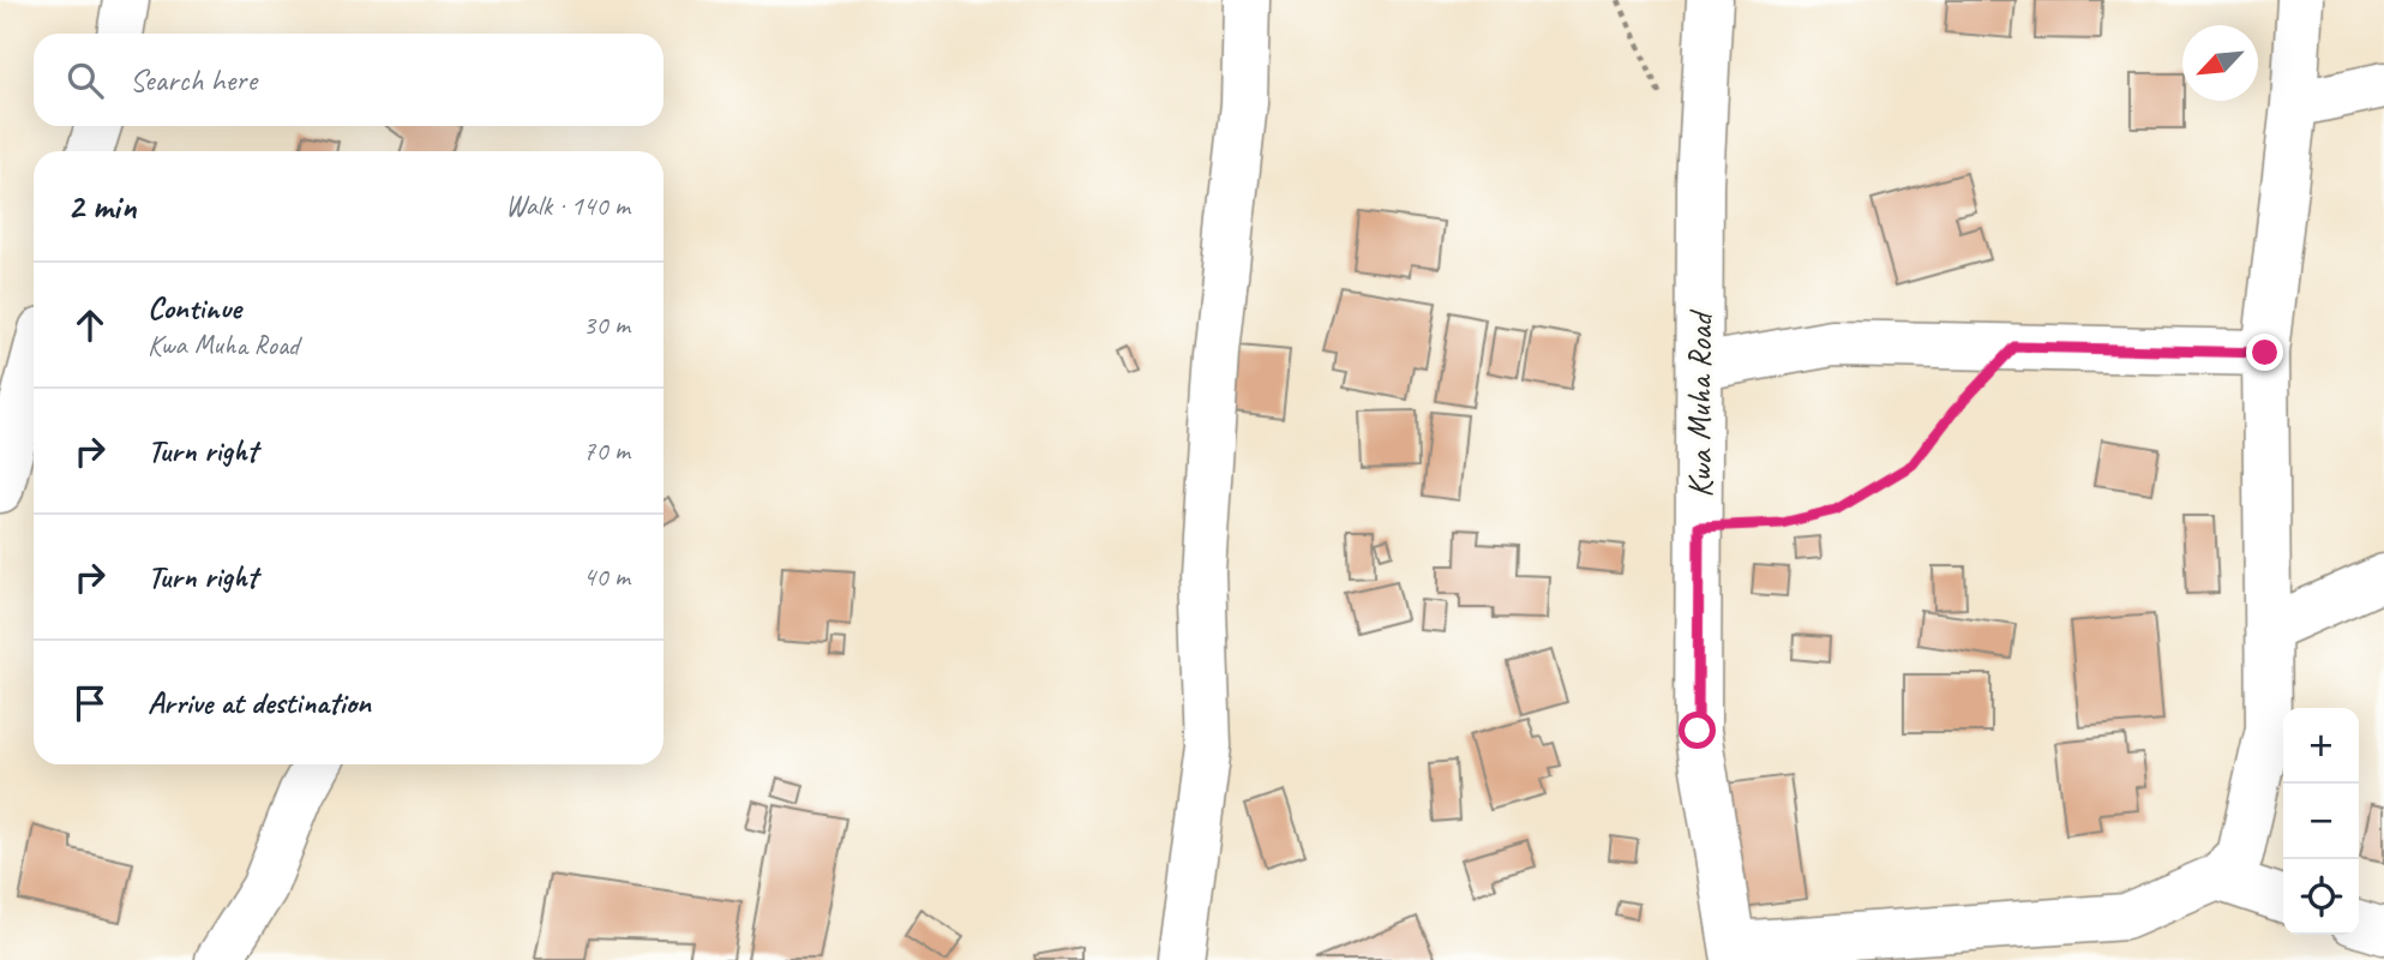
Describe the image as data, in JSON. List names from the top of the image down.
{
  "streets": {
    "street": ["Kwa Muha Road"]
  },
  "north": "bottom left",
  "page": {
    "search": "Search here",
    "heading": ["2 min", "Walk · 140 m"],
    "list": [
      ["Continue", "Kwa Muha Road", "30 m"],
      ["Turn right", "70 m"],
      ["Turn right", "40 m"],
      "Arrive at destination"
    ],
    "map_buttons": ["+", "−"]
  }
}
